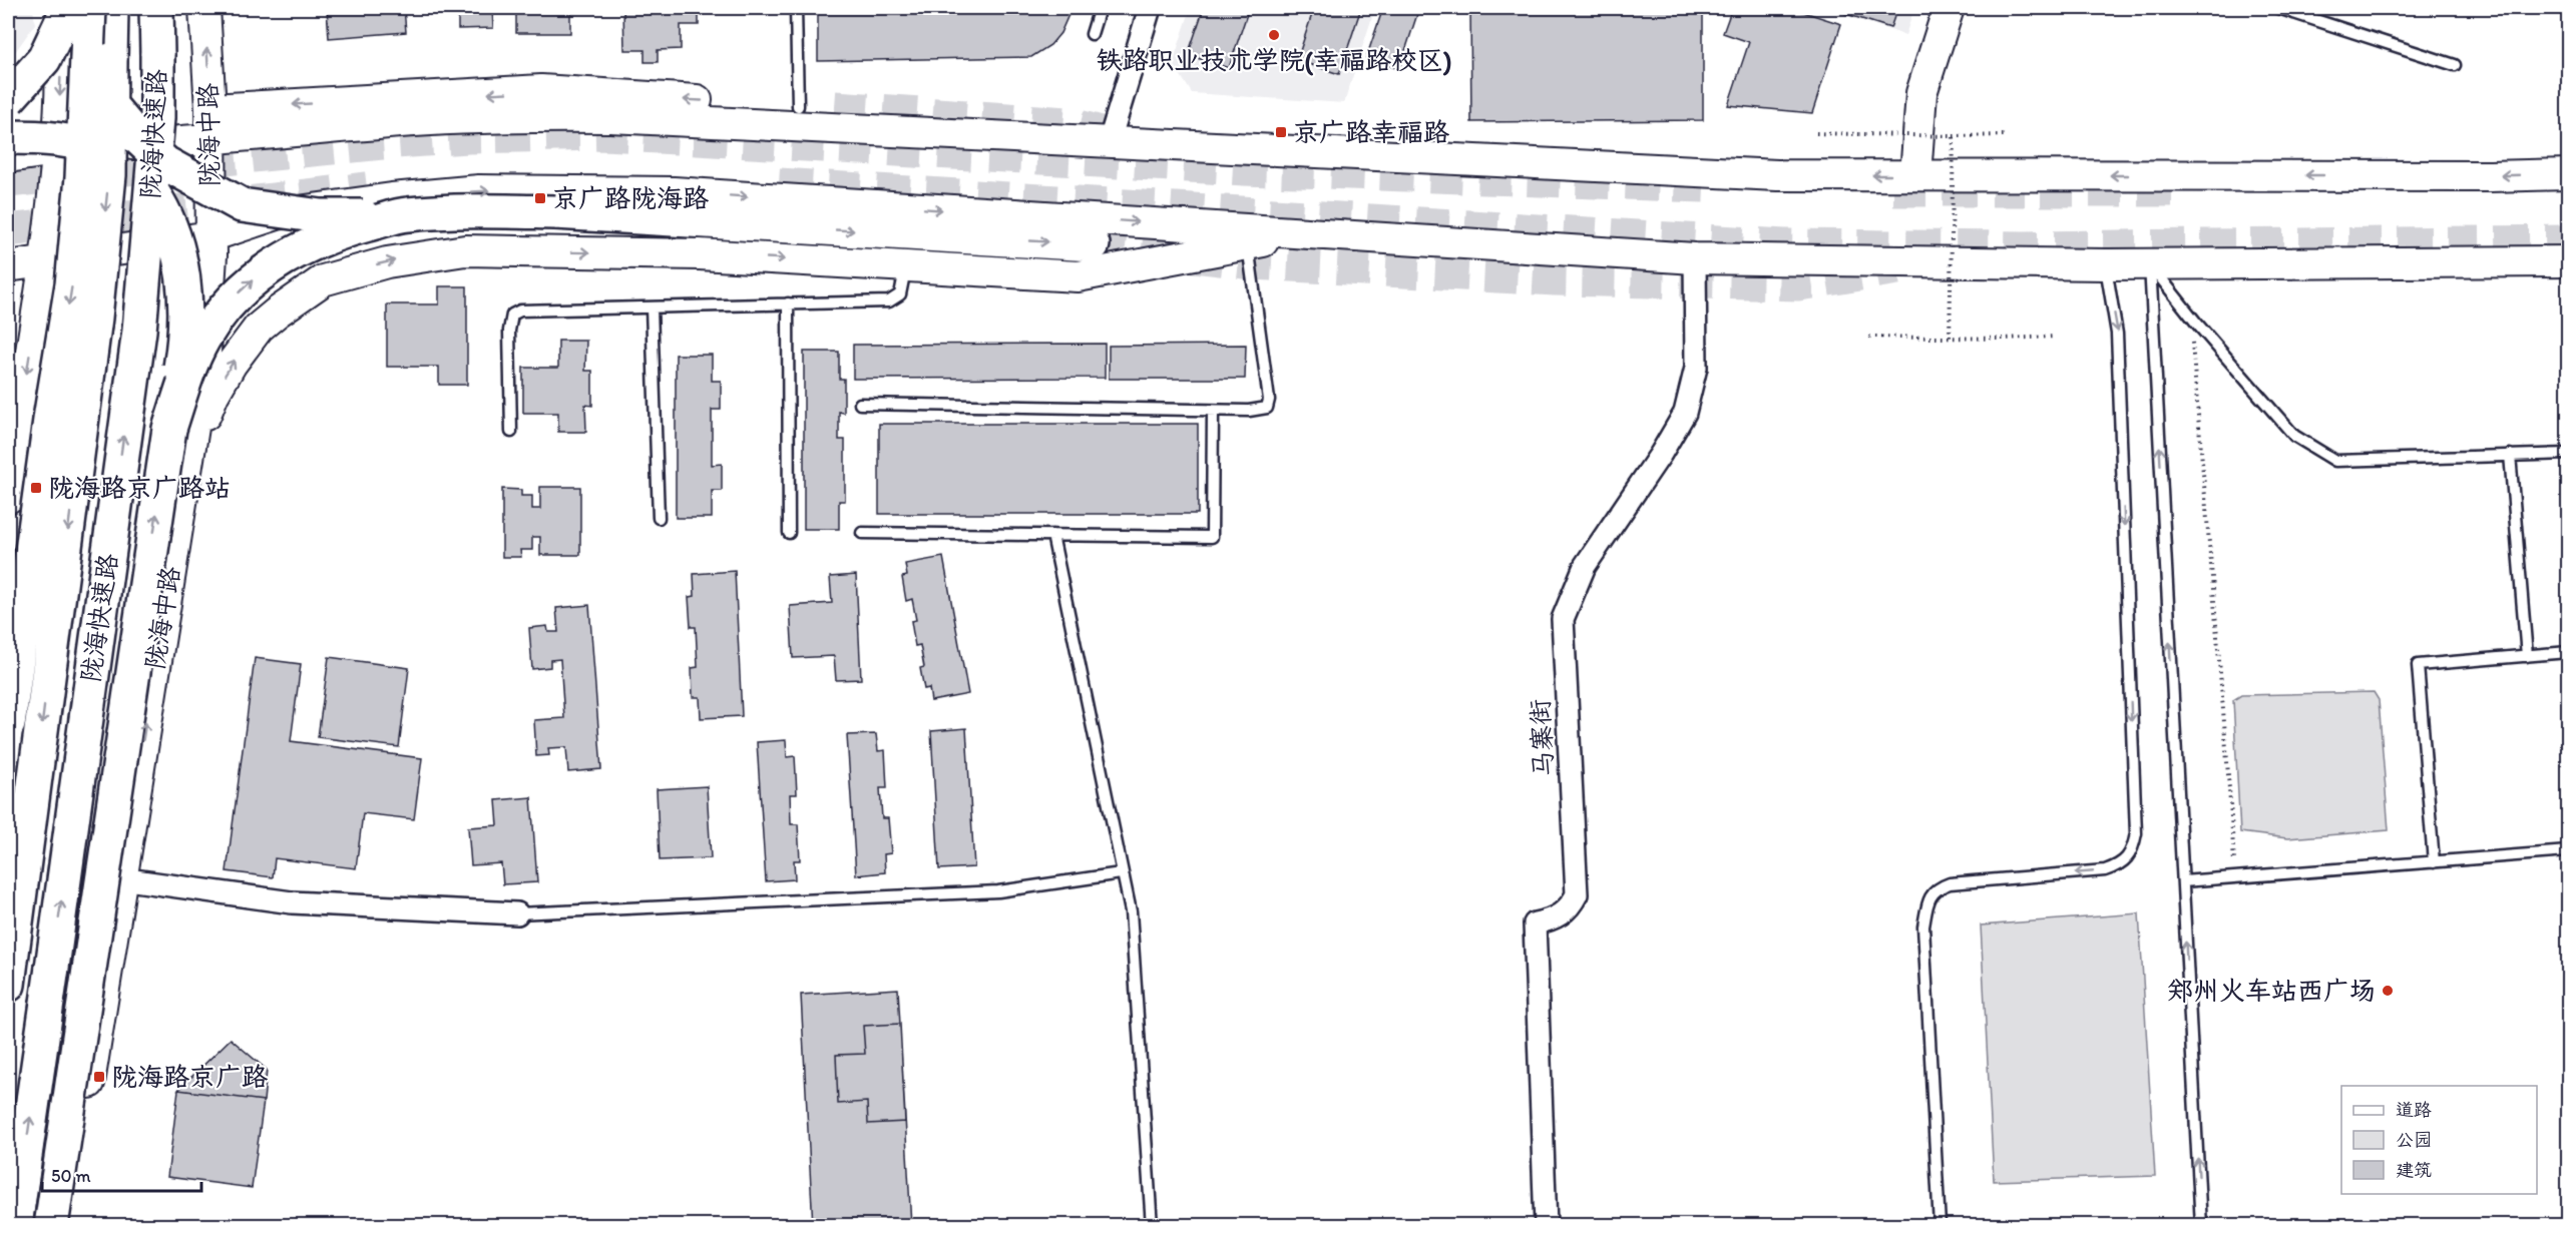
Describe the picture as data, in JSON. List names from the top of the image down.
{
  "streets": {
    "highway": ["陇海快速路"],
    "main road": ["陇海中路"],
    "street": ["马寨街"]
  },
  "places": {
    "other": ["铁路职业技术学院(幸福路校区)", "郑州火车站西广场"],
    "transit": [
      "京广路幸福路",
      "京广路陇海路",
      "陇海路京广路站",
      "陇海路京广路"
    ]
  },
  "legend": ["道路", "公园", "建筑"],
  "scale_bar": "50 m"
}
